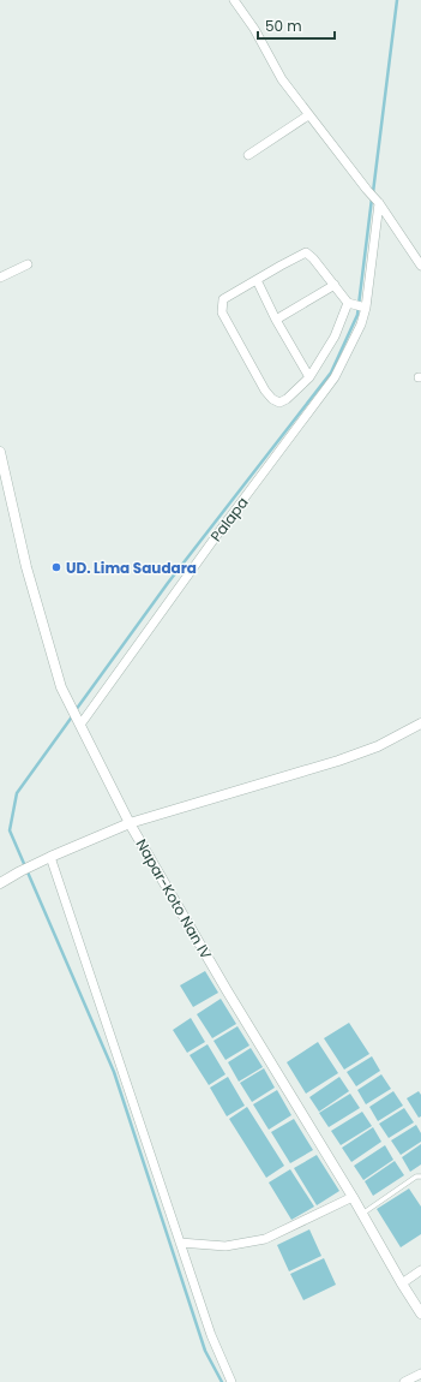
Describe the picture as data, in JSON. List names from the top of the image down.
{
  "streets": {
    "street": ["Palapa", "Napar-Koto Nan IV"]
  },
  "crossings": [
    ["Palapa", "Napar-Koto Nan IV"]
  ],
  "places": ["UD. Lima Saudara"],
  "scale_bar": "50 m"
}
